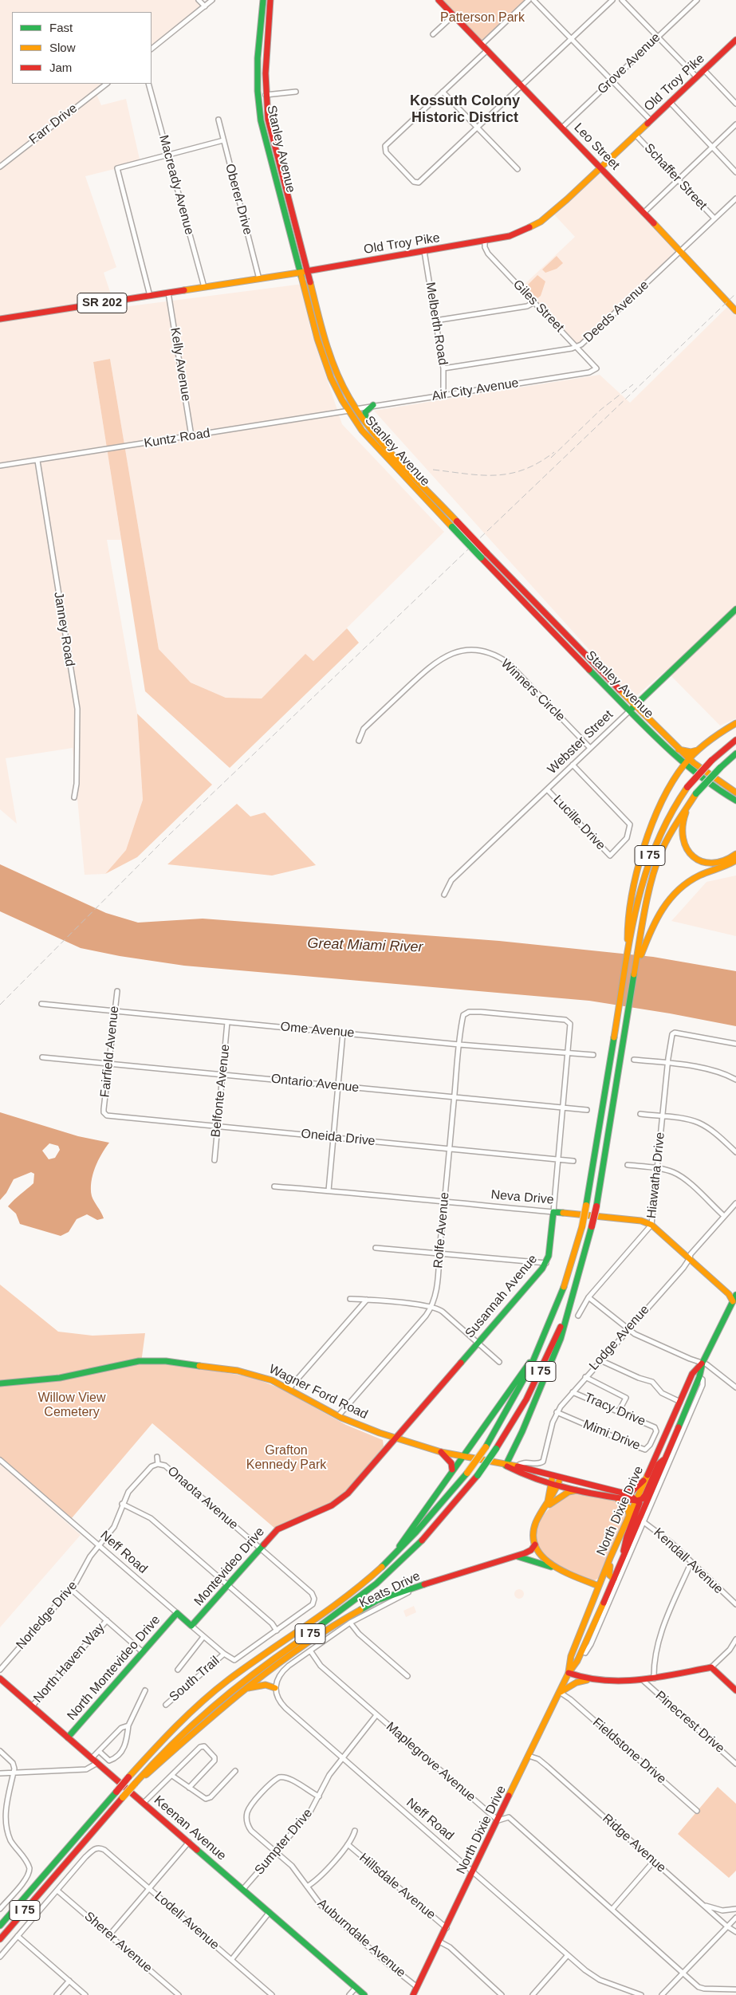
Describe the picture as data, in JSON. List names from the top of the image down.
{
  "streets": {
    "main road": [
      "Old Troy Pike",
      "Leo Street",
      "Stanley Avenue",
      "SR 202",
      "Webster Street",
      "I 75",
      "Neva Drive",
      "Susannah Avenue",
      "Wagner Ford Road",
      "North Dixie Drive",
      "Neff Road",
      "Montevideo Drive",
      "Keats Drive",
      "North Montevideo Drive",
      "Keenan Avenue"
    ],
    "street": [
      "Grove Avenue",
      "Farr Drive",
      "Schaffer Street",
      "Macready Avenue",
      "Oberer Drive",
      "Giles Street",
      "Deeds Avenue",
      "Melberth Road",
      "Kelly Avenue",
      "Air City Avenue",
      "Kuntz Road",
      "Janney Road",
      "Winners Circle",
      "Lucille Drive",
      "Ome Avenue",
      "Fairfield Avenue",
      "Ontario Avenue",
      "Belfonte Avenue",
      "Oneida Drive",
      "Hiawatha Drive",
      "Rolfe Avenue",
      "Lodge Avenue",
      "Tracy Drive",
      "Mimi Drive",
      "Onaota Avenue",
      "Kendall Avenue",
      "Norledge Drive",
      "North Haven Way",
      "South Trail",
      "Pinecrest Drive",
      "Fieldstone Drive",
      "Maplegrove Avenue",
      "Sumpter Drive",
      "Ridge Avenue",
      "Hillsdale Avenue",
      "Lodell Avenue",
      "Auburndale Avenue",
      "Sherer Avenue"
    ]
  },
  "crossings": [
    ["Grove Avenue", "Leo Street"],
    ["Old Troy Pike", "Leo Street"],
    ["Old Troy Pike", "Stanley Avenue"],
    ["Old Troy Pike", "Schaffer Street"],
    ["Old Troy Pike", "Macready Avenue"],
    ["Old Troy Pike", "Oberer Drive"],
    ["Old Troy Pike", "Giles Street"],
    ["Old Troy Pike", "Melberth Road"],
    ["Old Troy Pike", "Kelly Avenue"],
    ["Leo Street", "Deeds Avenue"],
    ["Stanley Avenue", "Air City Avenue"],
    ["Stanley Avenue", "Kuntz Road"],
    ["Stanley Avenue", "Webster Street"],
    ["Schaffer Street", "Deeds Avenue"],
    ["Giles Street", "Deeds Avenue"],
    ["Giles Street", "Air City Avenue"],
    ["Deeds Avenue", "Melberth Road"],
    ["Melberth Road", "Air City Avenue"],
    ["Kelly Avenue", "Kuntz Road"],
    ["Air City Avenue", "Kuntz Road"],
    ["Kuntz Road", "Janney Road"],
    ["Winners Circle", "Webster Street"],
    ["Webster Street", "Lucille Drive"],
    ["Ome Avenue", "Fairfield Avenue"],
    ["Ome Avenue", "Belfonte Avenue"],
    ["Ome Avenue", "Rolfe Avenue"],
    ["Ome Avenue", "Susannah Avenue"],
    ["Fairfield Avenue", "Ontario Avenue"],
    ["Fairfield Avenue", "Oneida Drive"],
    ["Ontario Avenue", "Belfonte Avenue"],
    ["Ontario Avenue", "Rolfe Avenue"],
    ["Ontario Avenue", "Susannah Avenue"],
    ["Belfonte Avenue", "Oneida Drive"],
    ["Oneida Drive", "Rolfe Avenue"],
    ["Oneida Drive", "Susannah Avenue"],
    ["Hiawatha Drive", "Neva Drive"],
    ["Neva Drive", "Rolfe Avenue"],
    ["Neva Drive", "Susannah Avenue"],
    ["Neva Drive", "Lodge Avenue"],
    ["Neva Drive", "North Dixie Drive"],
    ["Rolfe Avenue", "Susannah Avenue"],
    ["Rolfe Avenue", "Wagner Ford Road"],
    ["Susannah Avenue", "Wagner Ford Road"],
    ["Susannah Avenue", "Montevideo Drive"],
    ["Lodge Avenue", "Wagner Ford Road"],
    ["Lodge Avenue", "Tracy Drive"],
    ["Lodge Avenue", "Mimi Drive"],
    ["Wagner Ford Road", "North Dixie Drive"],
    ["Wagner Ford Road", "Montevideo Drive"],
    ["Wagner Ford Road", "Keats Drive"],
    ["Tracy Drive", "Mimi Drive"],
    ["Onaota Avenue", "Neff Road"],
    ["Onaota Avenue", "Montevideo Drive"],
    ["Onaota Avenue", "Norledge Drive"],
    ["North Dixie Drive", "Neff Road"],
    ["North Dixie Drive", "Kendall Avenue"],
    ["North Dixie Drive", "Keats Drive"],
    ["North Dixie Drive", "Fieldstone Drive"],
    ["North Dixie Drive", "Maplegrove Avenue"],
    ["North Dixie Drive", "Ridge Avenue"],
    ["North Dixie Drive", "Hillsdale Avenue"],
    ["North Dixie Drive", "Auburndale Avenue"],
    ["Neff Road", "Montevideo Drive"],
    ["Neff Road", "Keats Drive"],
    ["Neff Road", "Norledge Drive"],
    ["Neff Road", "North Montevideo Drive"],
    ["Neff Road", "South Trail"],
    ["Neff Road", "Sumpter Drive"],
    ["Keats Drive", "Maplegrove Avenue"],
    ["North Haven Way", "Keenan Avenue"],
    ["North Montevideo Drive", "Keenan Avenue"],
    ["Maplegrove Avenue", "Sumpter Drive"],
    ["Keenan Avenue", "Sumpter Drive"],
    ["Sumpter Drive", "Auburndale Avenue"],
    ["Lodell Avenue", "Sherer Avenue"]
  ],
  "districts": ["Kossuth Colony Historic District"],
  "water": ["Great Miami River"],
  "parks": ["Patterson Park", "Willow View Cemetery", "Grafton Kennedy Park"],
  "legend": ["Fast", "Slow", "Jam"]
}
